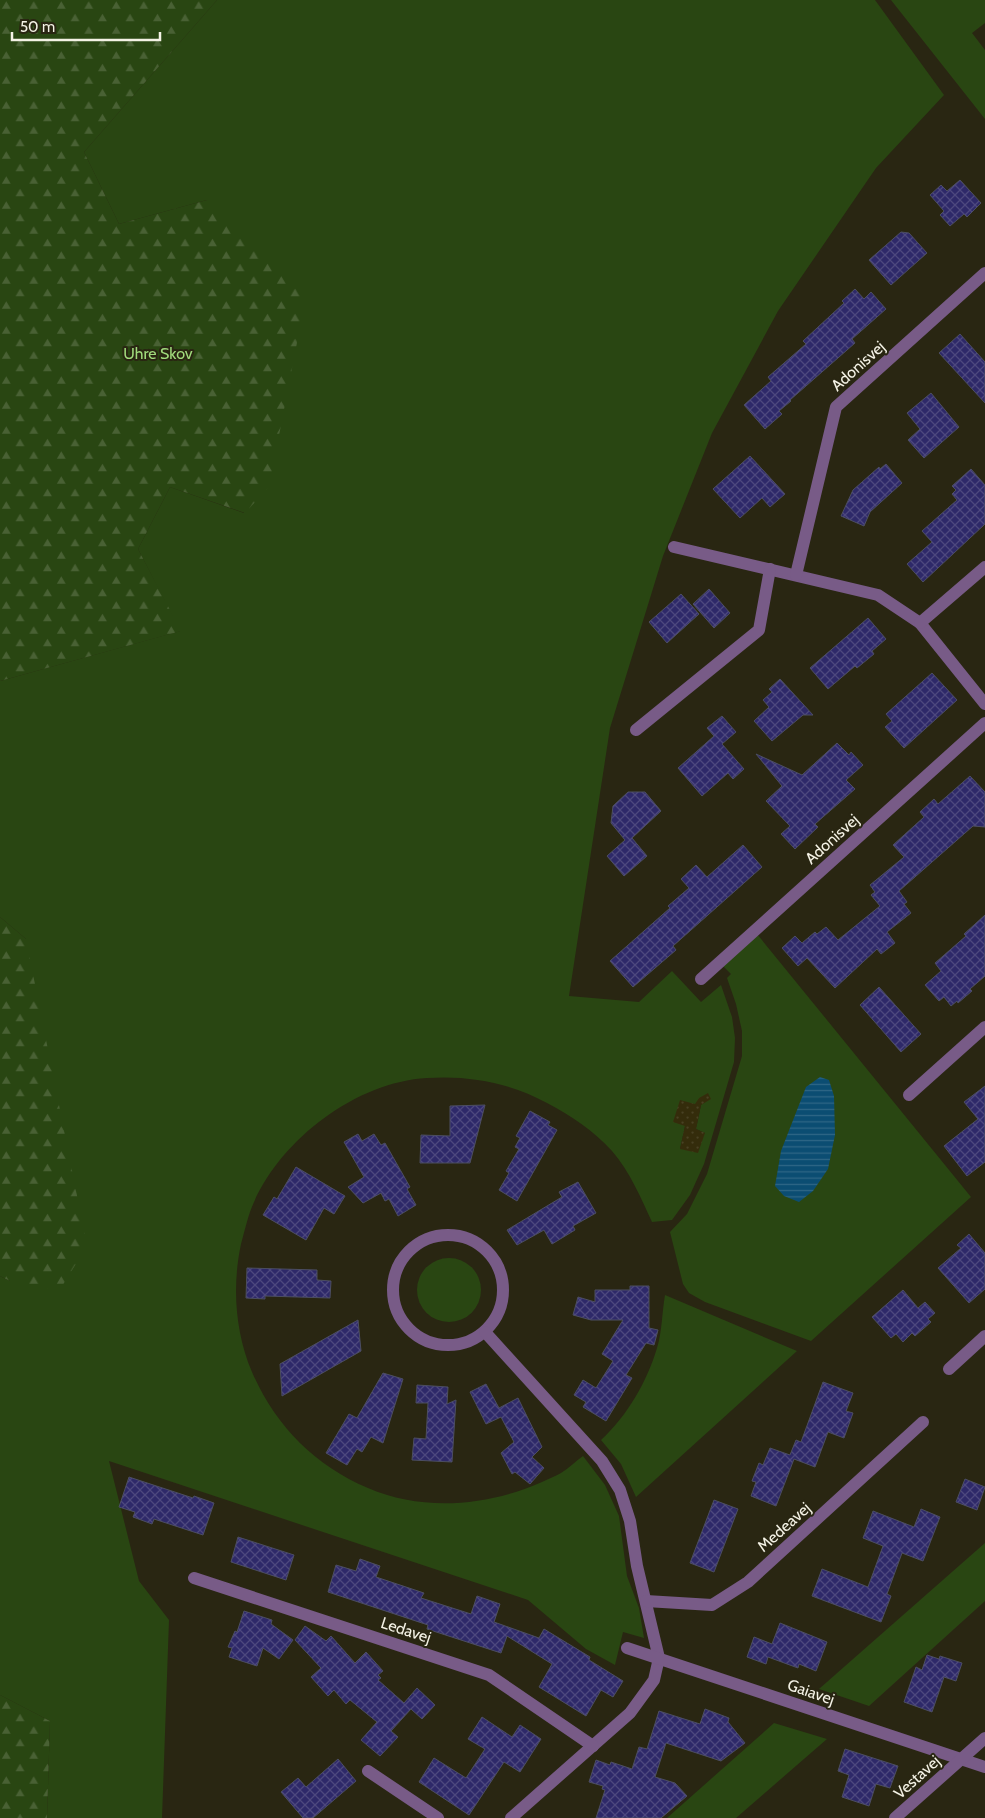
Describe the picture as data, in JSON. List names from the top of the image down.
{
  "streets": {
    "street": [
      "Adonisvej",
      "Medeavej",
      "Ledavej",
      "Gaiavej",
      "Vestavej"
    ]
  },
  "crossings": [
    ["Gaiavej", "Vestavej"]
  ],
  "parks": ["Uhre Skov"],
  "scale_bar": "50 m"
}
